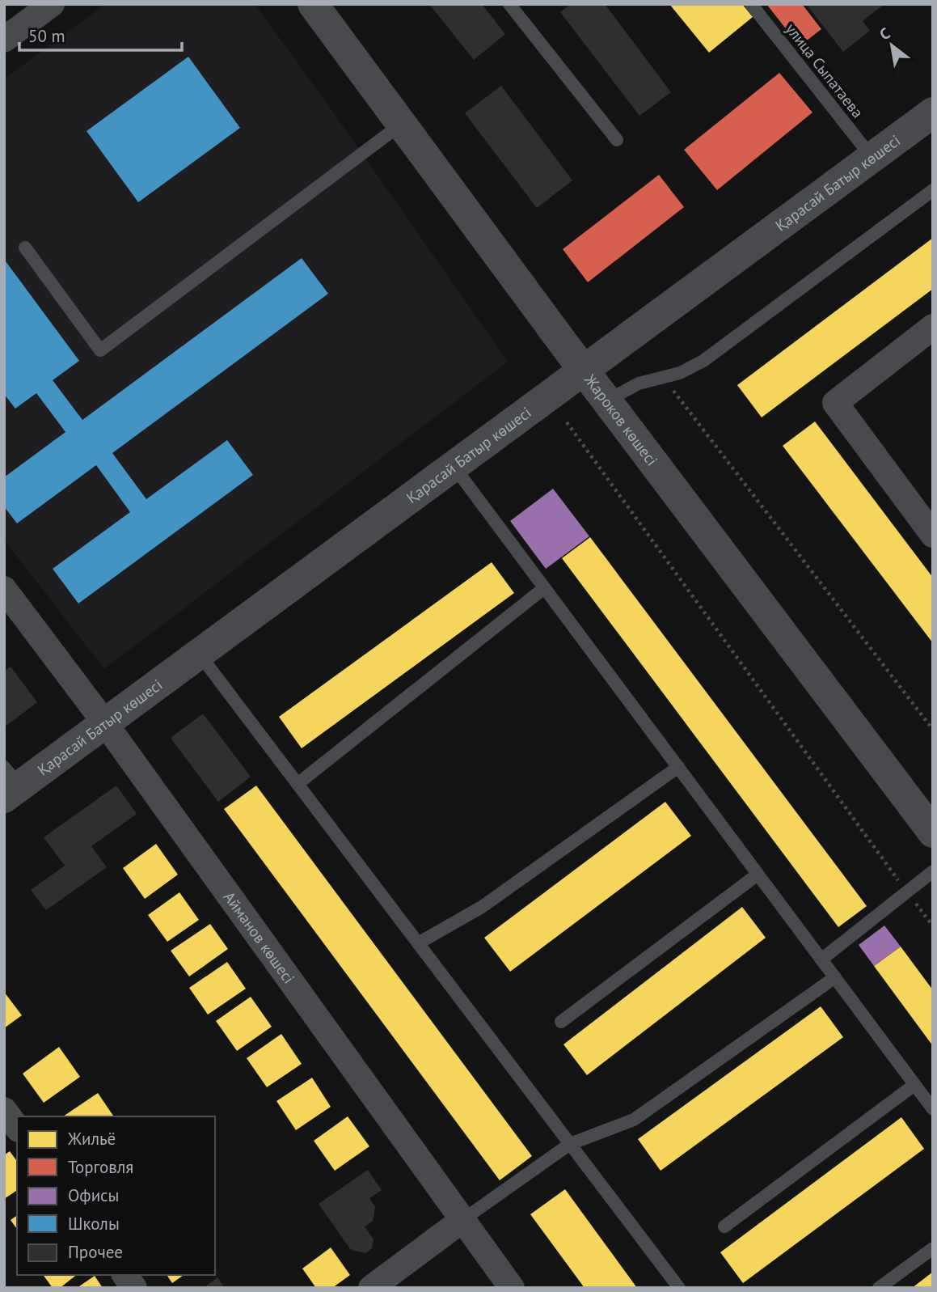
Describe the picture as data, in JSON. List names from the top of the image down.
{
  "streets": {
    "street": ["Қарасай Батыр көшесі", "Жароков көшесі", "Айманов көшесі"],
    "lane": ["улица Сыпатаева"]
  },
  "crossings": [
    ["улица Сыпатаева", "Қарасай Батыр көшесі"],
    ["Қарасай Батыр көшесі", "Жароков көшесі"],
    ["Қарасай Батыр көшесі", "Айманов көшесі"]
  ],
  "legend": [
    "Жильё",
    "Торговля",
    "Офисы",
    "Школы",
    "Прочее"
  ],
  "scale_bar": "50 m",
  "north": "top left"
}
